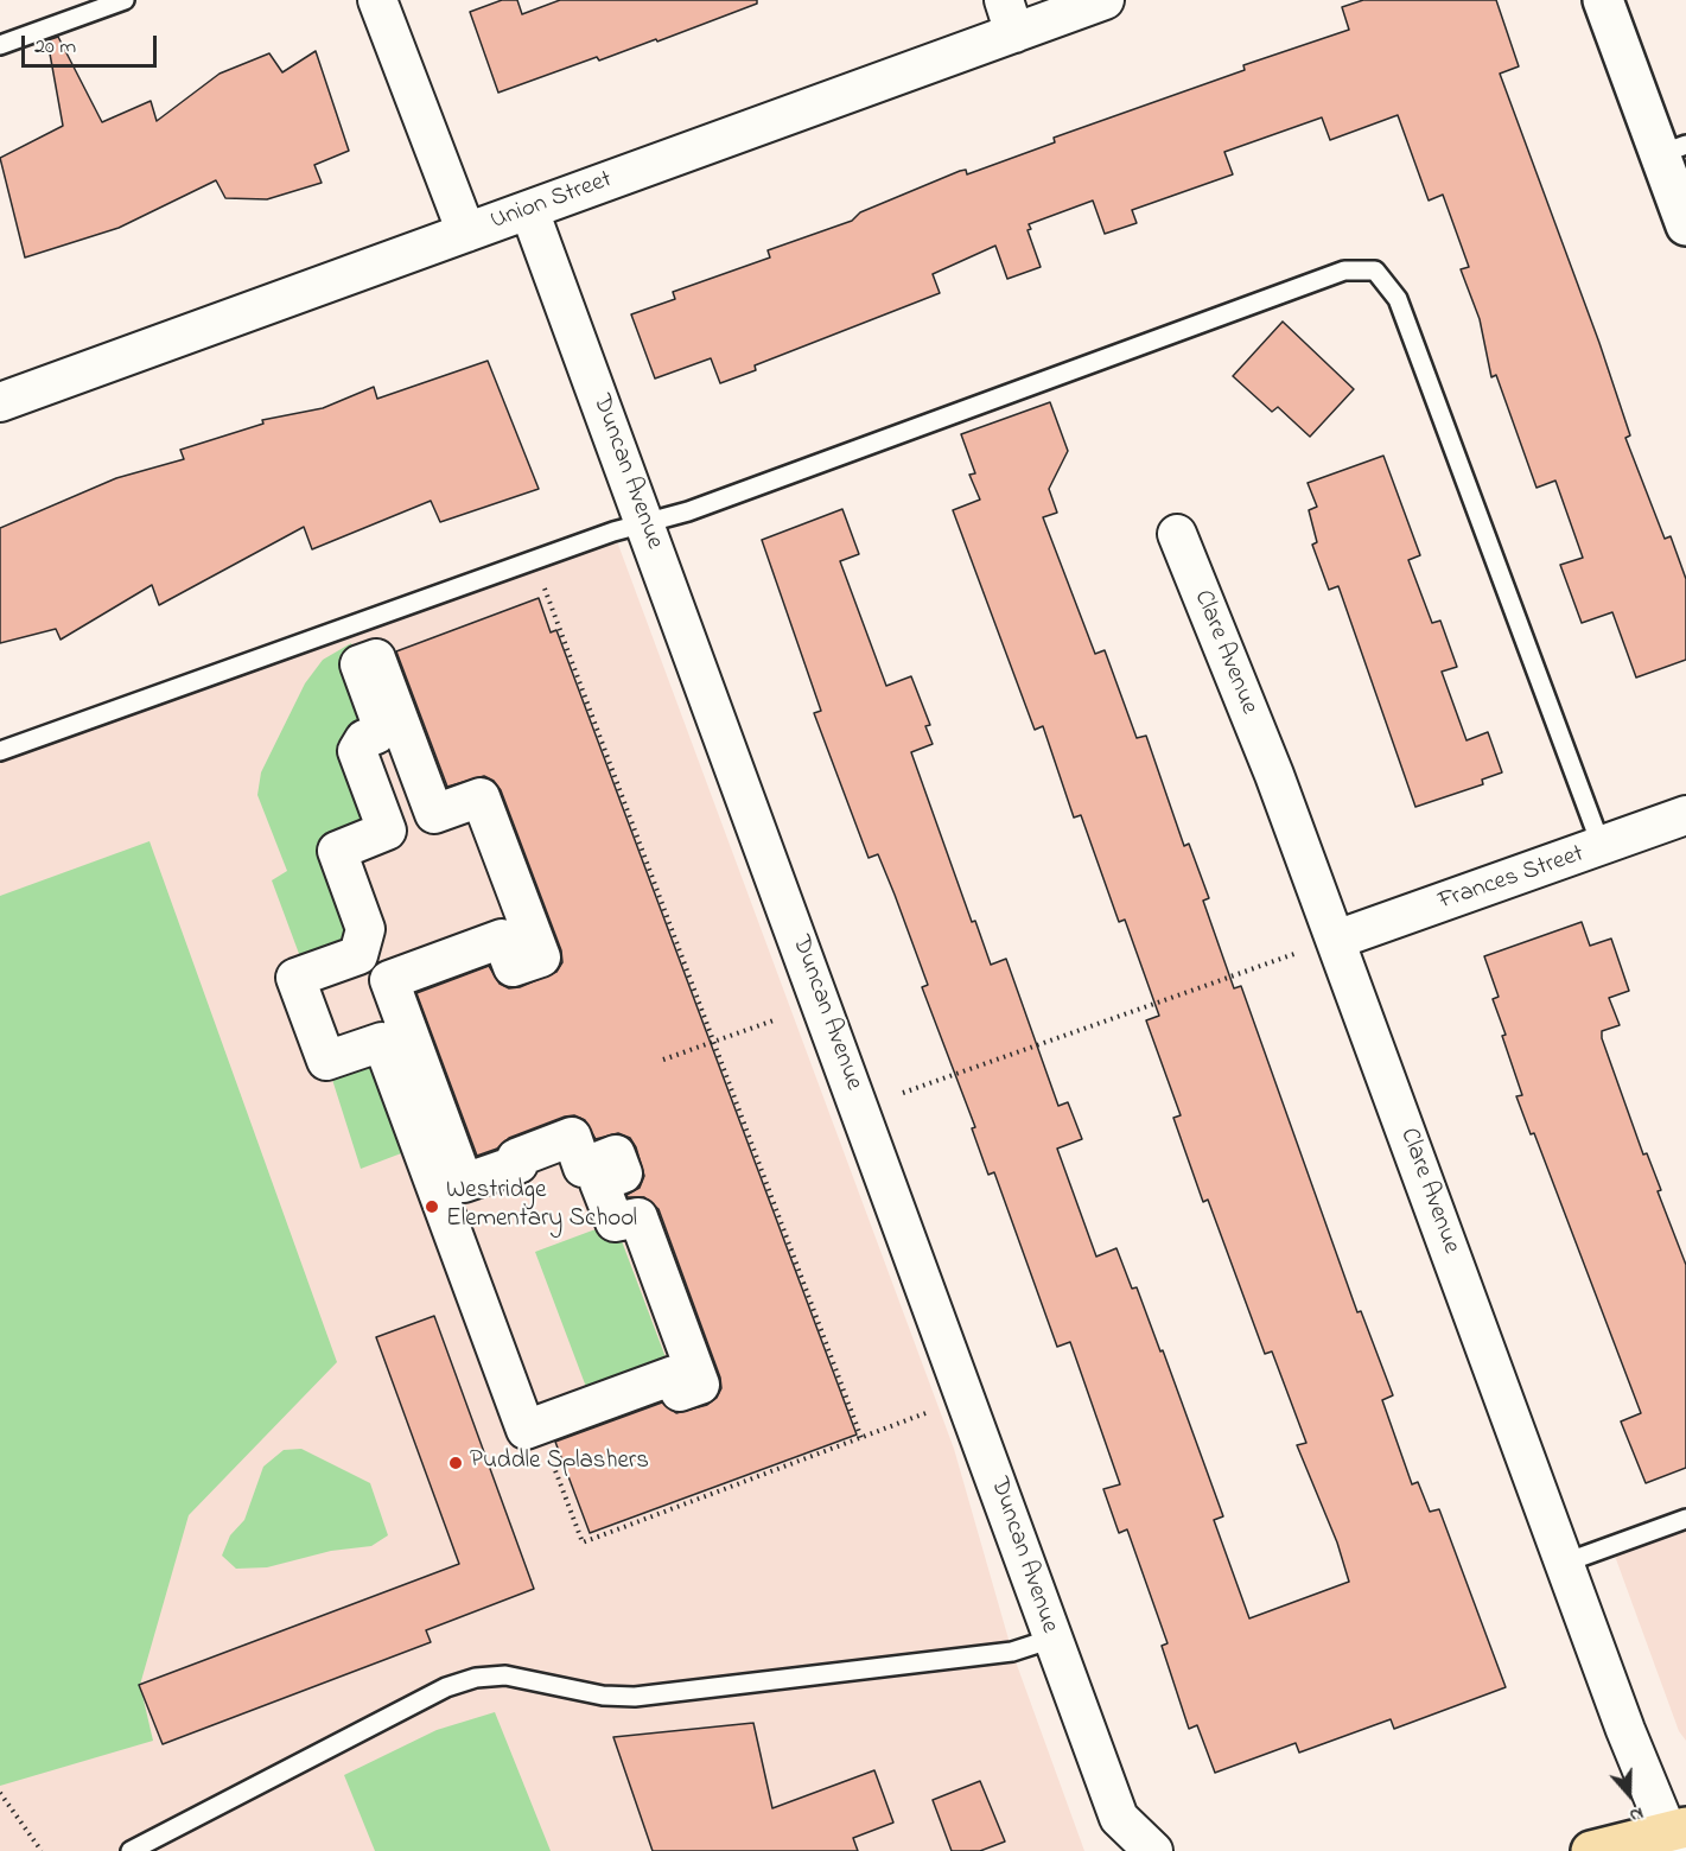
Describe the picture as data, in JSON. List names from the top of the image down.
{
  "streets": {
    "street": [
      "Union Street",
      "Duncan Avenue",
      "Clare Avenue",
      "Frances Street"
    ]
  },
  "crossings": [
    ["Union Street", "Duncan Avenue"],
    ["Clare Avenue", "Frances Street"]
  ],
  "places": ["Westridge Elementary School", "Puddle Splashers"],
  "scale_bar": "20 m",
  "north": "bottom"
}
